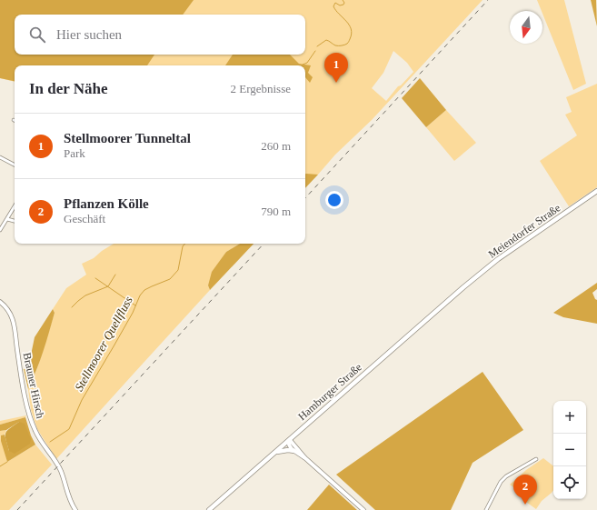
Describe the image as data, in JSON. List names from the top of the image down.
{
  "streets": {
    "main road": ["Meiendorfer Straße", "Hamburger Straße"],
    "street": ["Brauner Hirsch"]
  },
  "crossings": [
    ["Meiendorfer Straße", "Hamburger Straße"]
  ],
  "water": ["Stellmoorer Quellfluss"],
  "north": "bottom",
  "page": {
    "search": "Hier suchen",
    "pins": ["1", "2"],
    "heading": ["In der Nähe", "2 Ergebnisse"],
    "list": [
      {
        "mark": "1",
        "name": "Stellmoorer Tunneltal",
        "note": "Park",
        "value": "260 m"
      },
      {
        "mark": "2",
        "name": "Pflanzen Kölle",
        "note": "Geschäft",
        "value": "790 m"
      }
    ],
    "map_buttons": ["+", "−"]
  }
}
